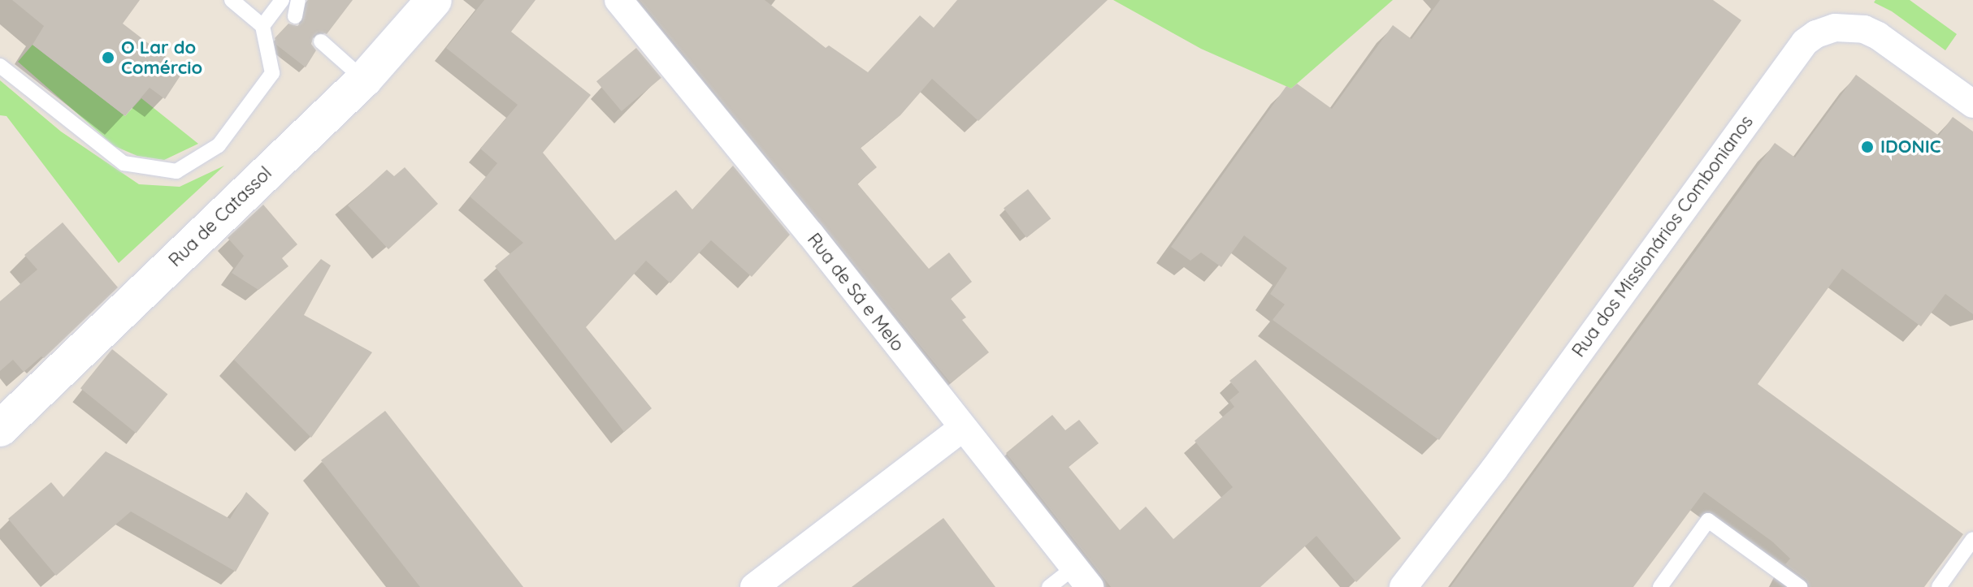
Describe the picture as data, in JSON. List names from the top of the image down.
{
  "streets": {
    "main road": ["Rua de Catassol"],
    "street": ["Rua dos Missionários Combonianos", "Rua de Sá e Melo"]
  },
  "places": ["O Lar do Comércio", "IDONIC"]
}
